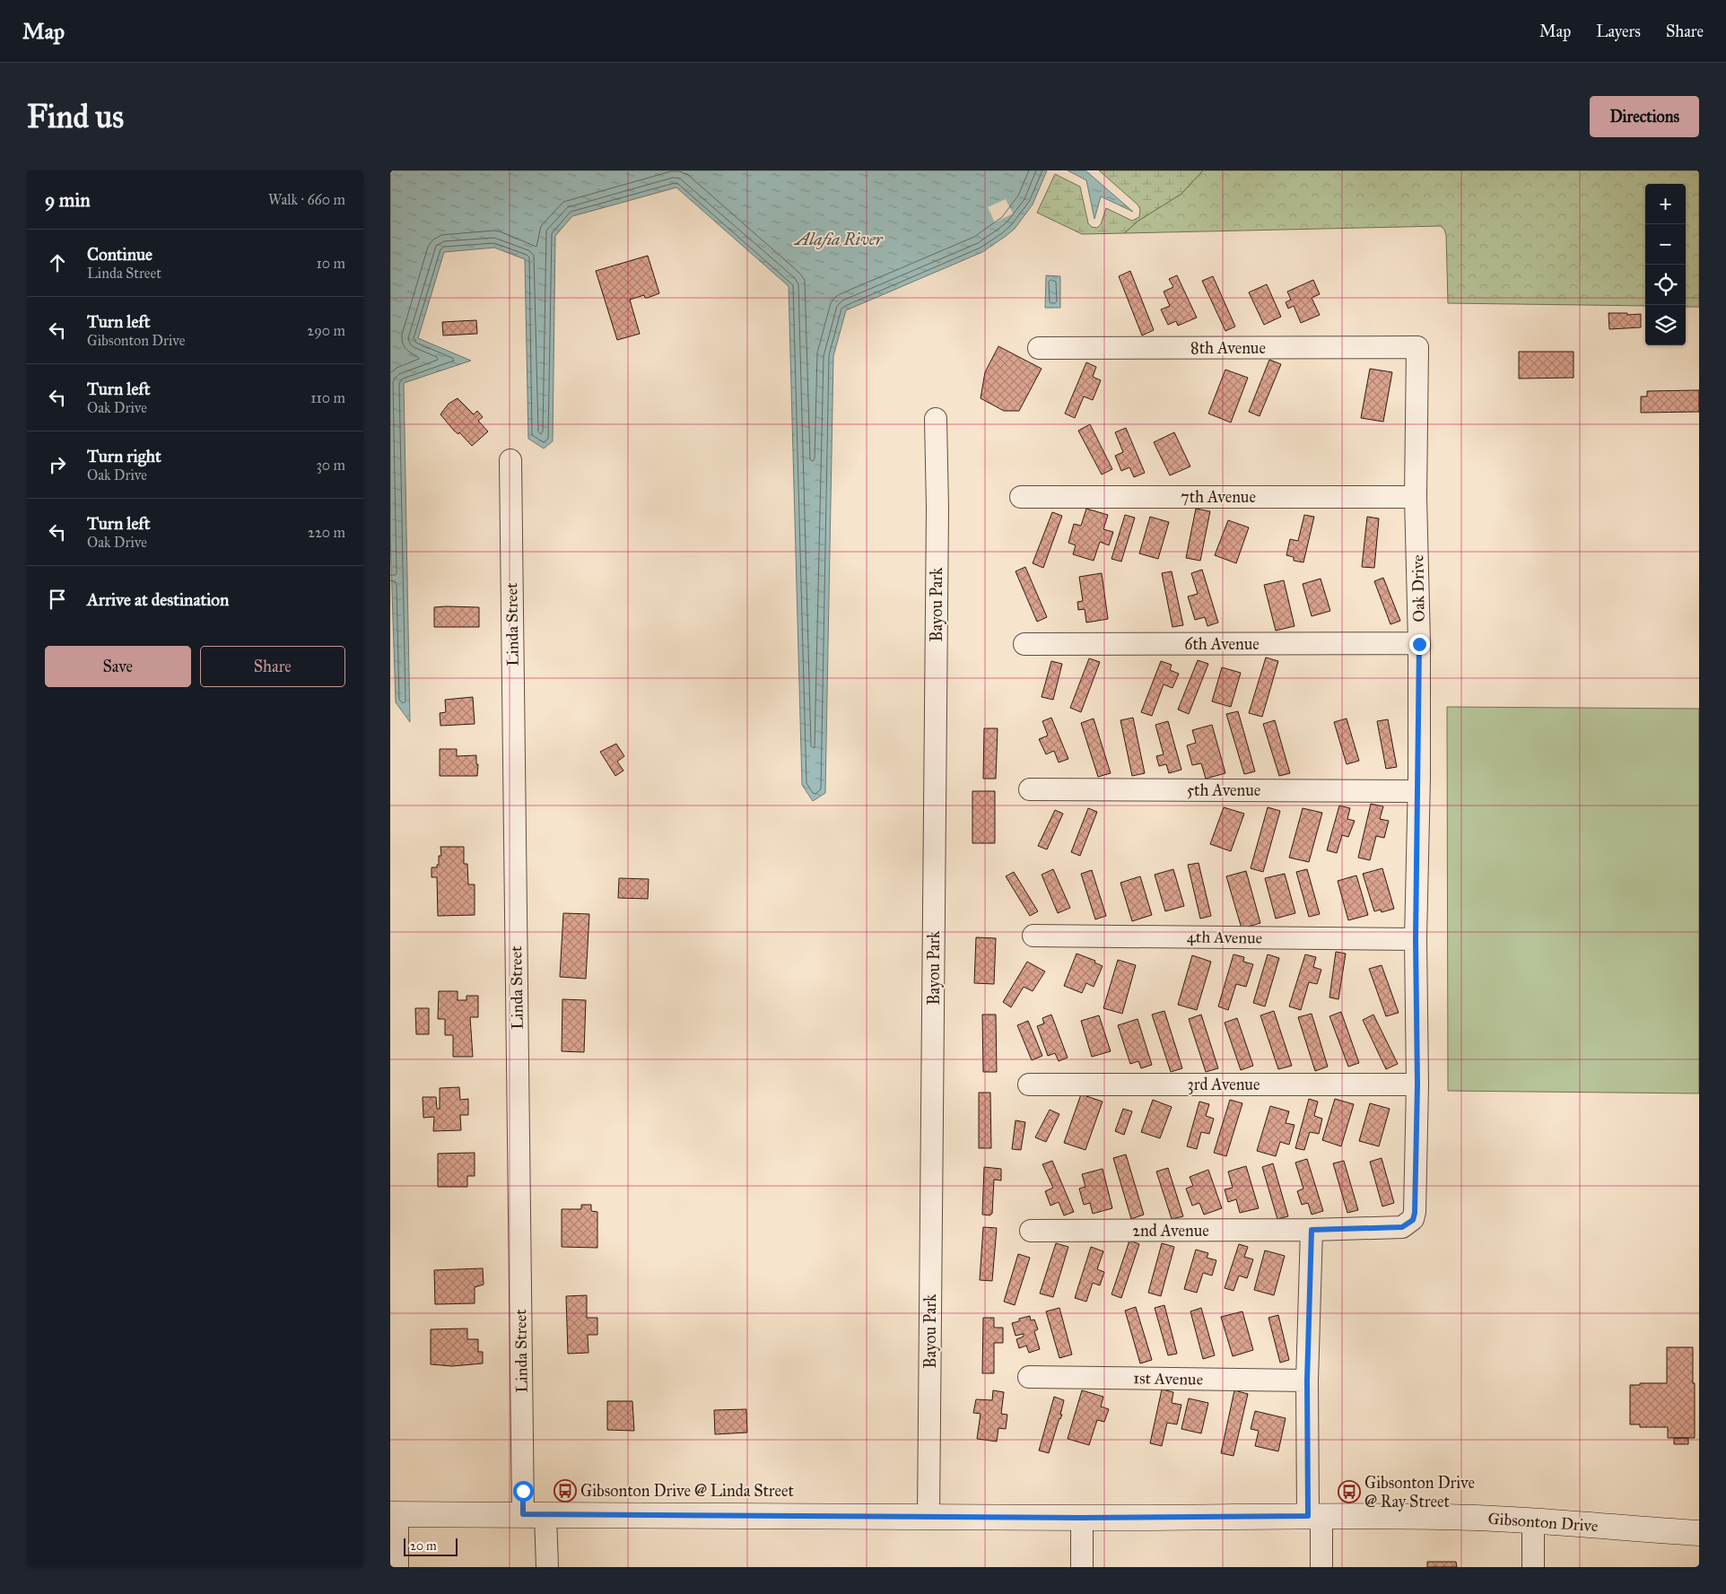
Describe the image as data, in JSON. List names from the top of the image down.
{
  "streets": {
    "main road": ["Gibsonton Drive"],
    "street": [
      "8th Avenue",
      "7th Avenue",
      "Oak Drive",
      "Bayou Park",
      "Linda Street",
      "6th Avenue",
      "5th Avenue",
      "4th Avenue",
      "3rd Avenue",
      "2nd Avenue",
      "1st Avenue"
    ]
  },
  "crossings": [
    ["8th Avenue", "Oak Drive"],
    ["7th Avenue", "Oak Drive"],
    ["Oak Drive", "6th Avenue"],
    ["Oak Drive", "5th Avenue"],
    ["Oak Drive", "4th Avenue"],
    ["Oak Drive", "3rd Avenue"],
    ["Oak Drive", "2nd Avenue"],
    ["Bayou Park", "Gibsonton Drive"],
    ["Linda Street", "Gibsonton Drive"]
  ],
  "water": ["Alafia River"],
  "places": {
    "bus stop": ["Gibsonton Drive @ Linda Street", "Gibsonton Drive @ Ray Street"]
  },
  "scale_bar": "20 m",
  "page": {
    "header": "Map",
    "nav": ["Map", "Layers", "Share"],
    "buttons": [
      "Directions",
      ["Save", "Share"]
    ],
    "title": "Find us",
    "heading": ["9 min", "Walk · 660 m"],
    "map_buttons": ["+", "−"],
    "list": [
      ["Continue", "Linda Street", "10 m"],
      ["Turn left", "Gibsonton Drive", "290 m"],
      ["Turn left", "Oak Drive", "110 m"],
      ["Turn right", "Oak Drive", "30 m"],
      ["Turn left", "Oak Drive", "220 m"],
      "Arrive at destination"
    ],
    "scale": "20 m"
  }
}
